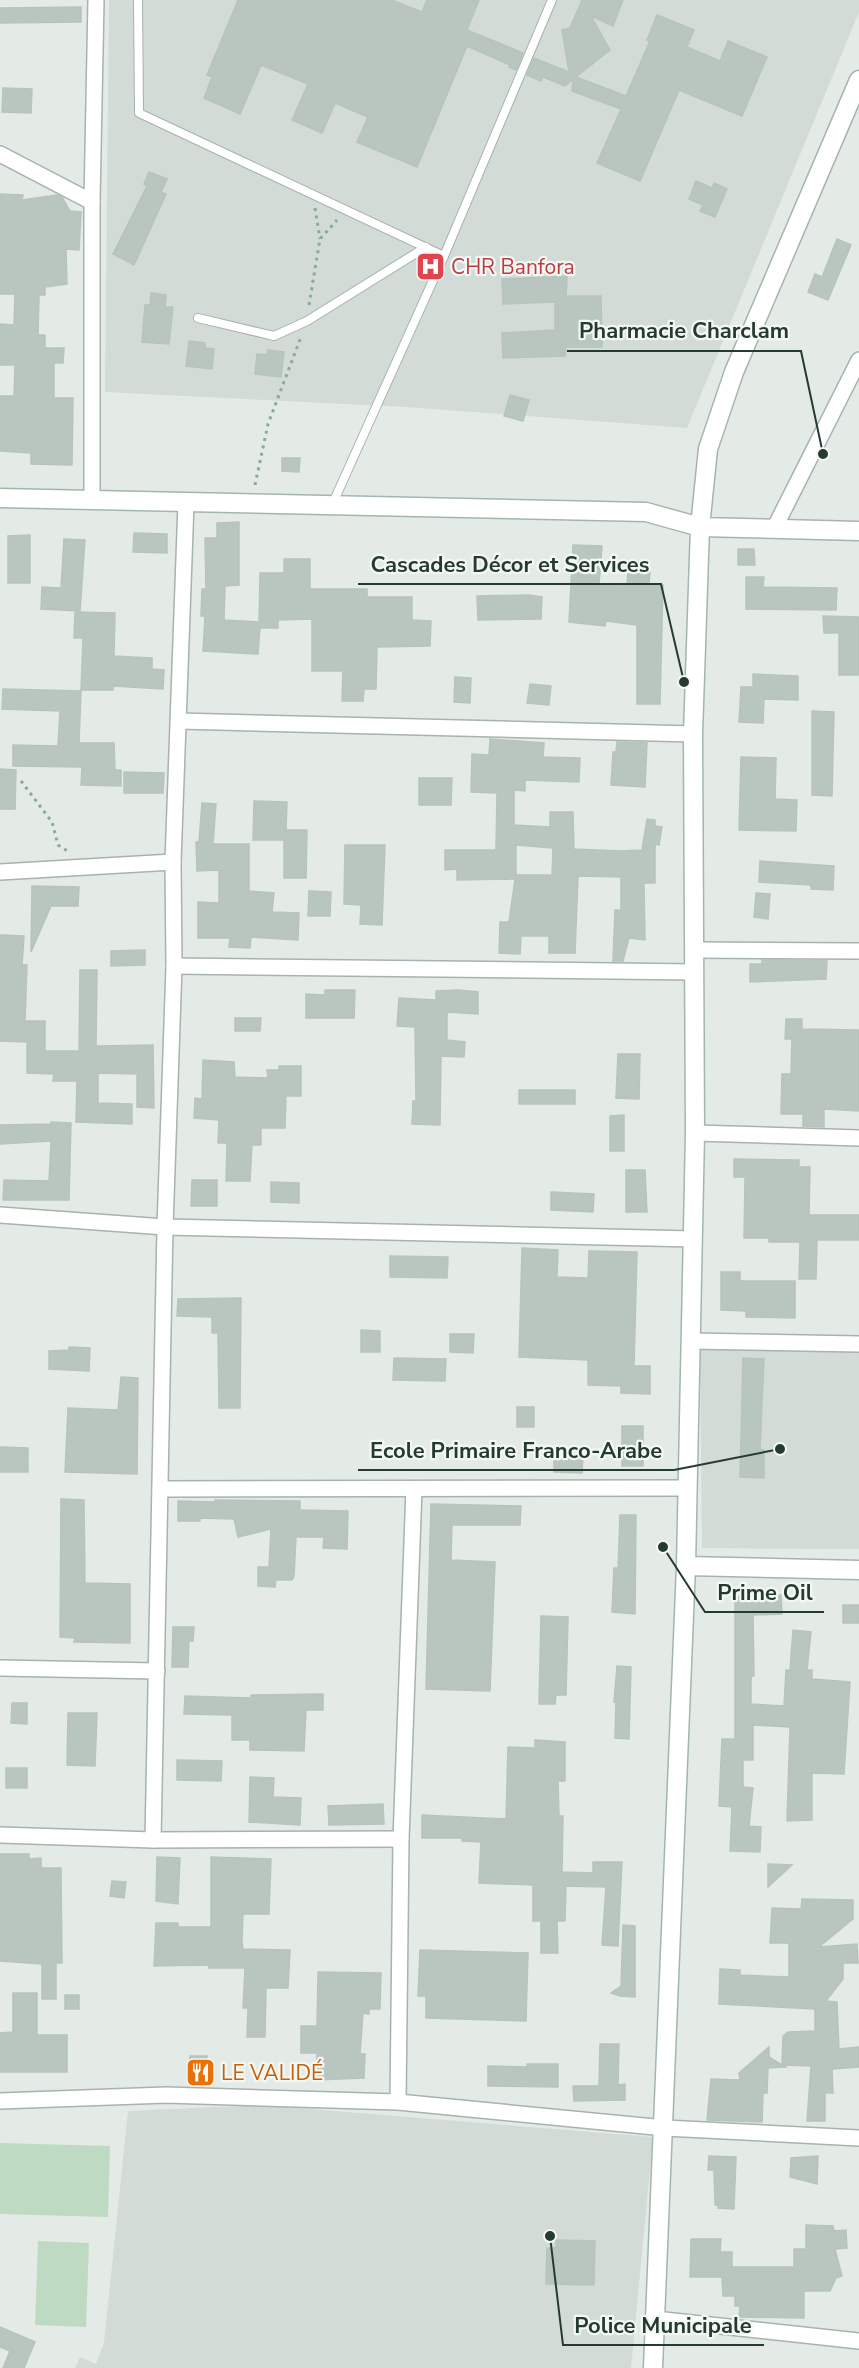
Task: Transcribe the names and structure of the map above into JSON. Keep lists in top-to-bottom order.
{
  "places": {
    "hospital": ["CHR Banfora"],
    "other": [
      "Pharmacie Charclam",
      "Cascades Décor et Services",
      "Ecole Primaire Franco-Arabe",
      "Prime Oil",
      "Police Municipale"
    ],
    "restaurant": ["LE VALIDÉ"]
  }
}
